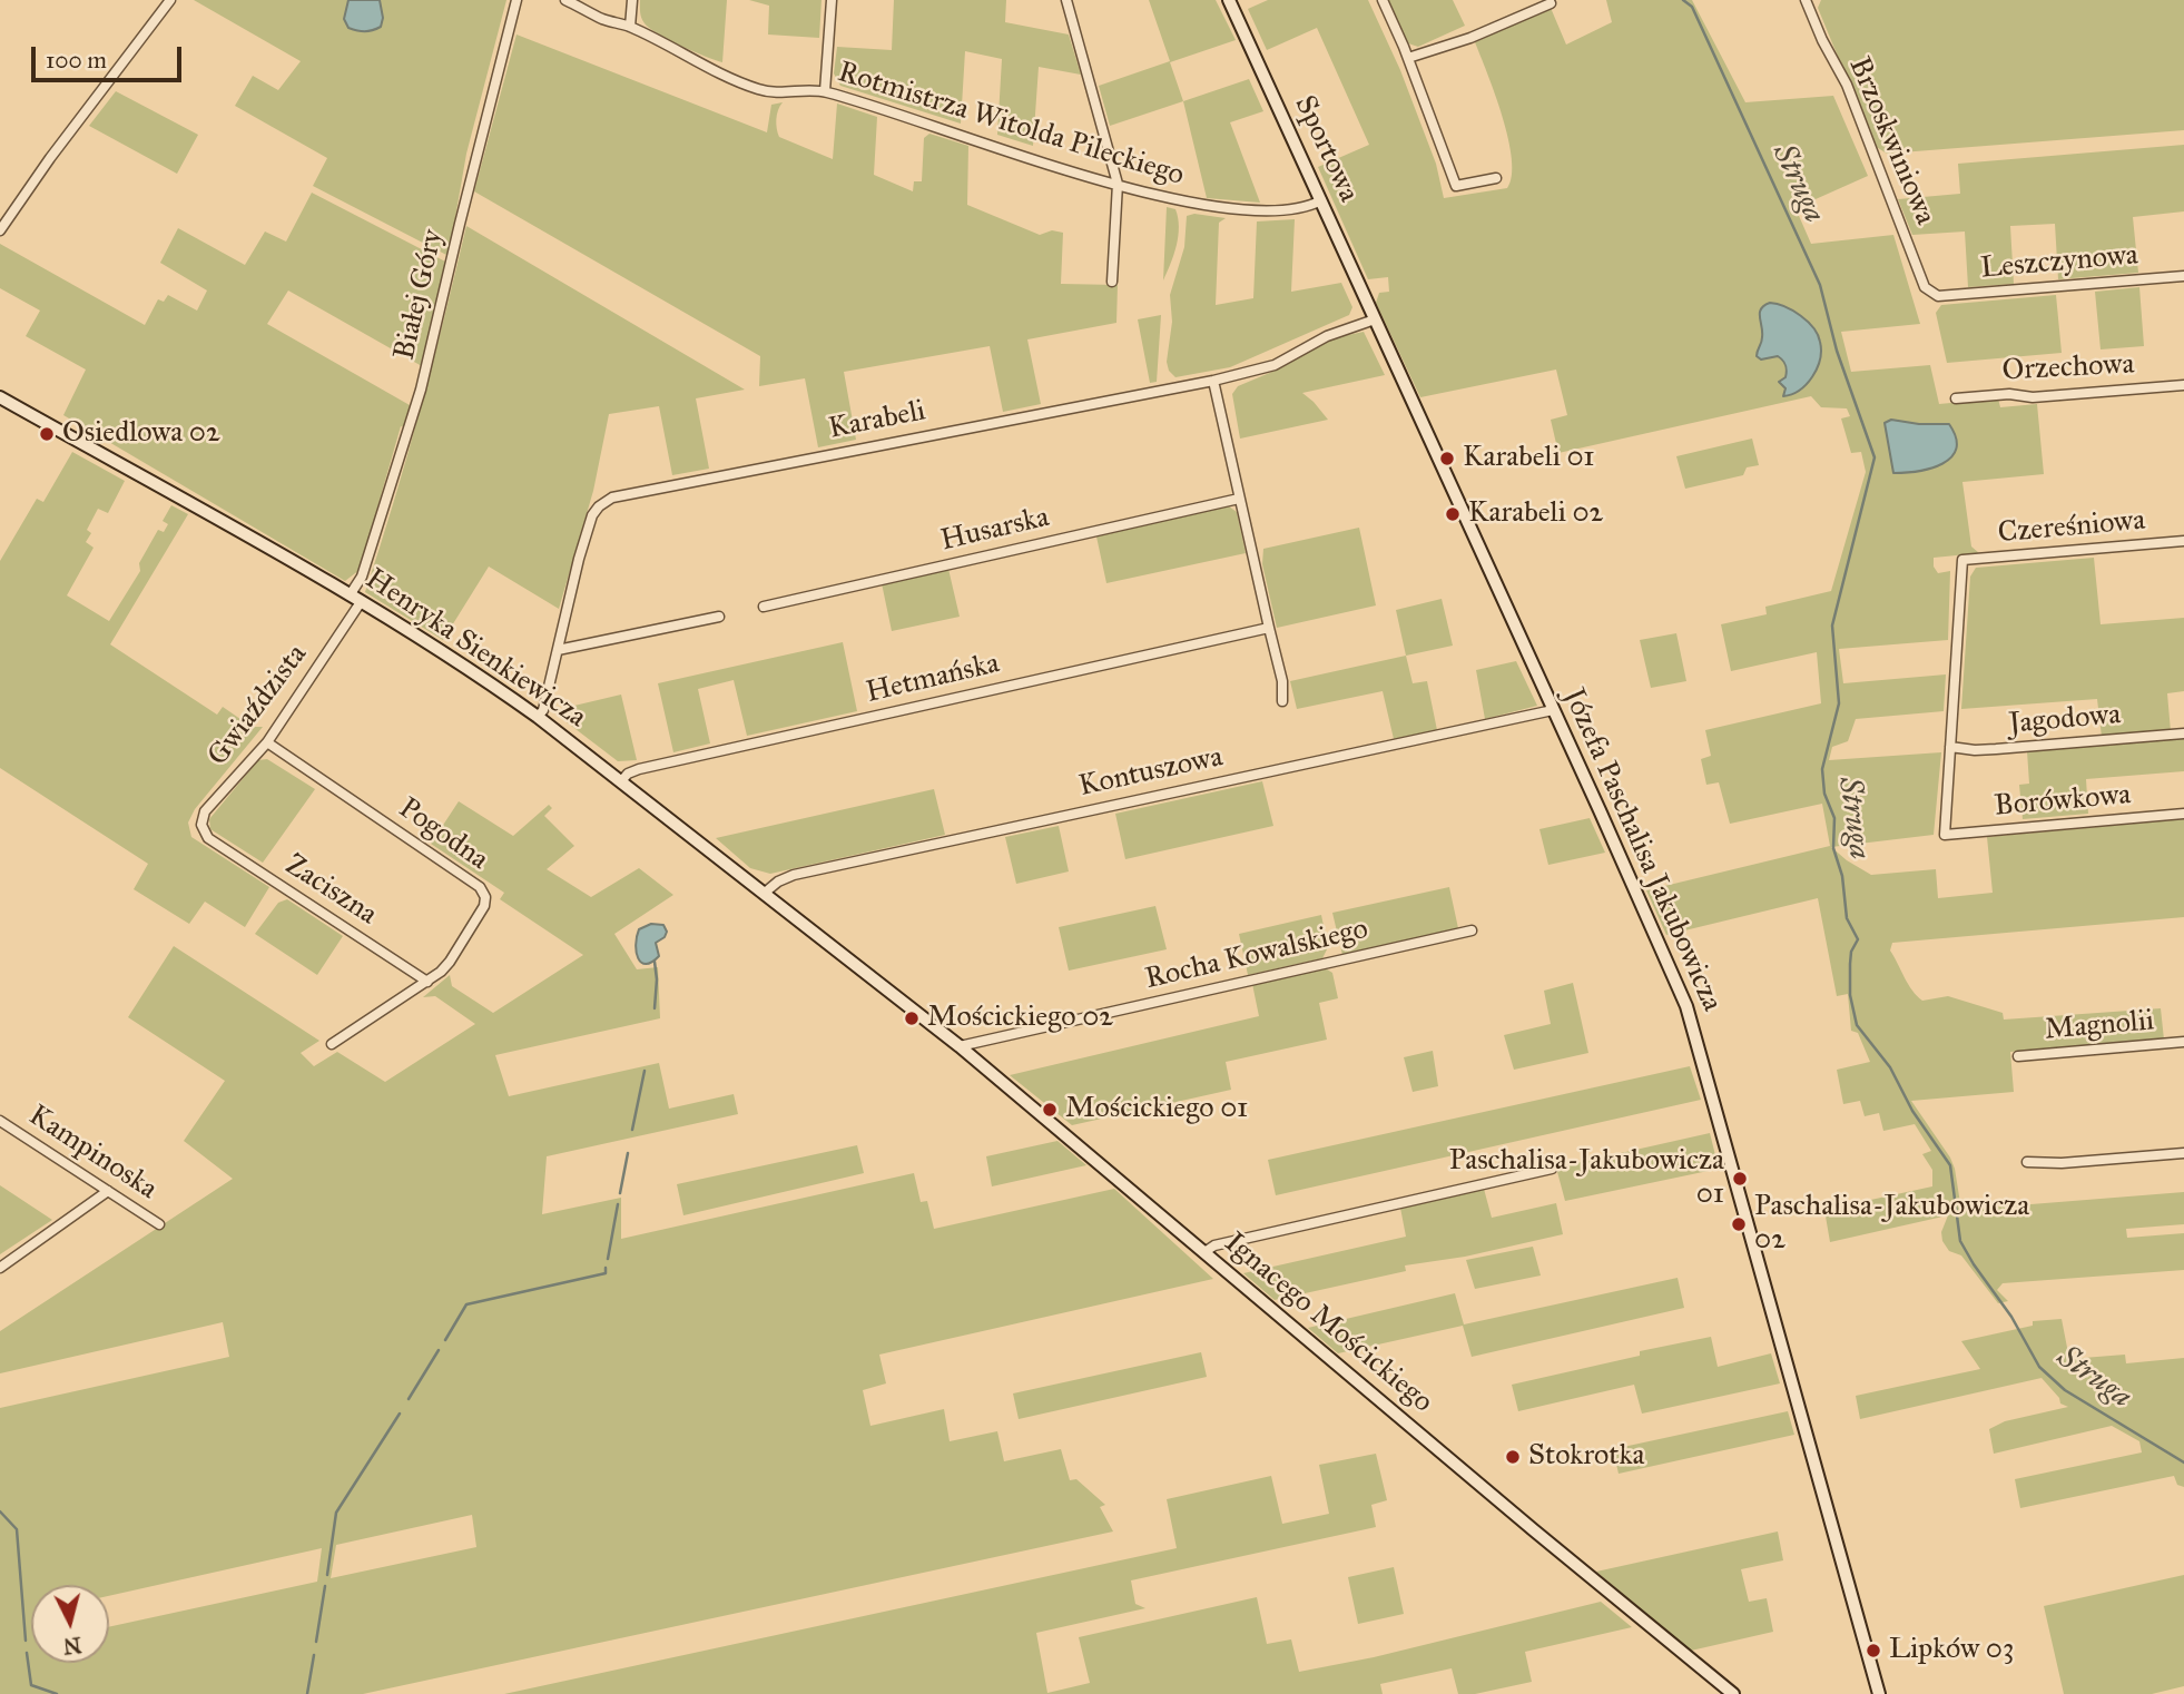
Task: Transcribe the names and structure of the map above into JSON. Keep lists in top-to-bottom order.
{
  "streets": {
    "street": [
      "Rotmistrza Witolda Pileckiego",
      "Brzoskwiniowa",
      "Sportowa",
      "Leszczynowa",
      "Białej Góry",
      "Orzechowa",
      "Karabeli",
      "Czereśniowa",
      "Husarska",
      "Henryka Sienkiewicza",
      "Hetmańska",
      "Gwiaździsta",
      "Jagodowa",
      "Kontuszowa",
      "Borówkowa",
      "Pogodna",
      "Józefa Paschalisa Jakubowicza",
      "Zaciszna",
      "Rocha Kowalskiego",
      "Magnolii",
      "Kampinoska",
      "Ignacego Mościckiego"
    ]
  },
  "crossings": [
    ["Rotmistrza Witolda Pileckiego", "Sportowa"],
    ["Brzoskwiniowa", "Leszczynowa"],
    ["Sportowa", "Karabeli"],
    ["Sportowa", "Józefa Paschalisa Jakubowicza"],
    ["Białej Góry", "Henryka Sienkiewicza"],
    ["Karabeli", "Henryka Sienkiewicza"],
    ["Karabeli", "Józefa Paschalisa Jakubowicza"],
    ["Czereśniowa", "Jagodowa"],
    ["Czereśniowa", "Borówkowa"],
    ["Henryka Sienkiewicza", "Hetmańska"],
    ["Henryka Sienkiewicza", "Gwiaździsta"],
    ["Henryka Sienkiewicza", "Kontuszowa"],
    ["Henryka Sienkiewicza", "Ignacego Mościckiego"],
    ["Gwiaździsta", "Pogodna"],
    ["Gwiaździsta", "Zaciszna"],
    ["Jagodowa", "Borówkowa"],
    ["Kontuszowa", "Józefa Paschalisa Jakubowicza"],
    ["Pogodna", "Zaciszna"],
    ["Rocha Kowalskiego", "Ignacego Mościckiego"]
  ],
  "water": ["Struga"],
  "places": [
    "Osiedlowa 02",
    "Karabeli 01",
    "Karabeli 02",
    "Mościckiego 02",
    "Mościckiego 01",
    "Paschalisa-Jakubowicza 01",
    "Paschalisa-Jakubowicza 02",
    "Stokrotka",
    "Lipków 03"
  ],
  "scale_bar": "100 m",
  "north": "bottom"
}
